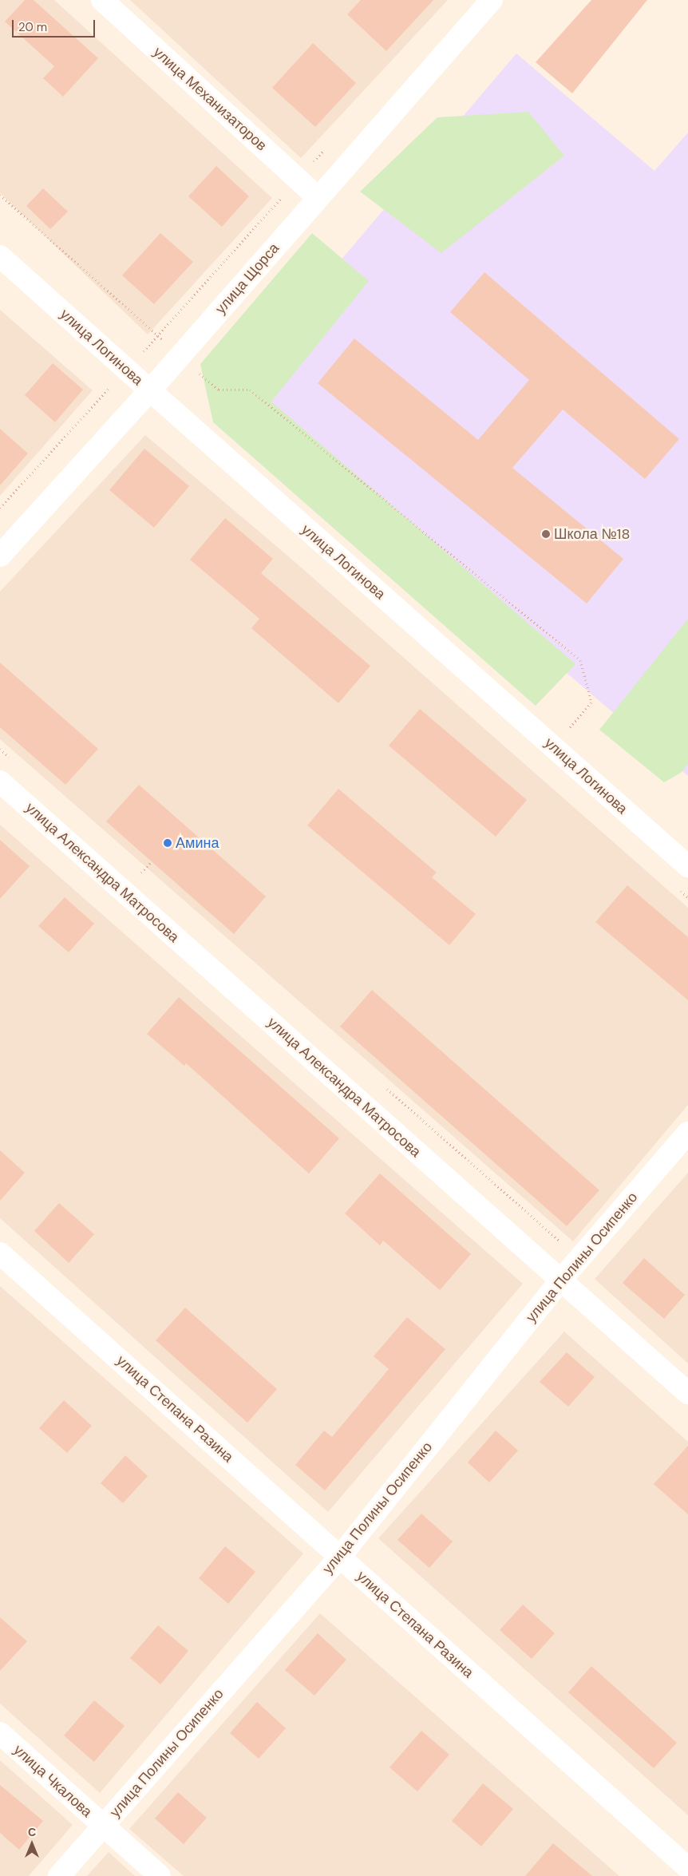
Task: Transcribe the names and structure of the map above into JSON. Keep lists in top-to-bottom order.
{
  "streets": {
    "street": [
      "улица Механизаторов",
      "улица Щорса",
      "улица Логинова",
      "улица Александра Матросова",
      "улица Полины Осипенко",
      "улица Степана Разина",
      "улица Чкалова"
    ]
  },
  "crossings": [
    ["улица Механизаторов", "улица Щорса"],
    ["улица Щорса", "улица Логинова"],
    ["улица Александра Матросова", "улица Полины Осипенко"],
    ["улица Полины Осипенко", "улица Степана Разина"],
    ["улица Полины Осипенко", "улица Чкалова"]
  ],
  "places": ["Школа №18", "Амина"],
  "scale_bar": "20 m",
  "north": "top"
}
